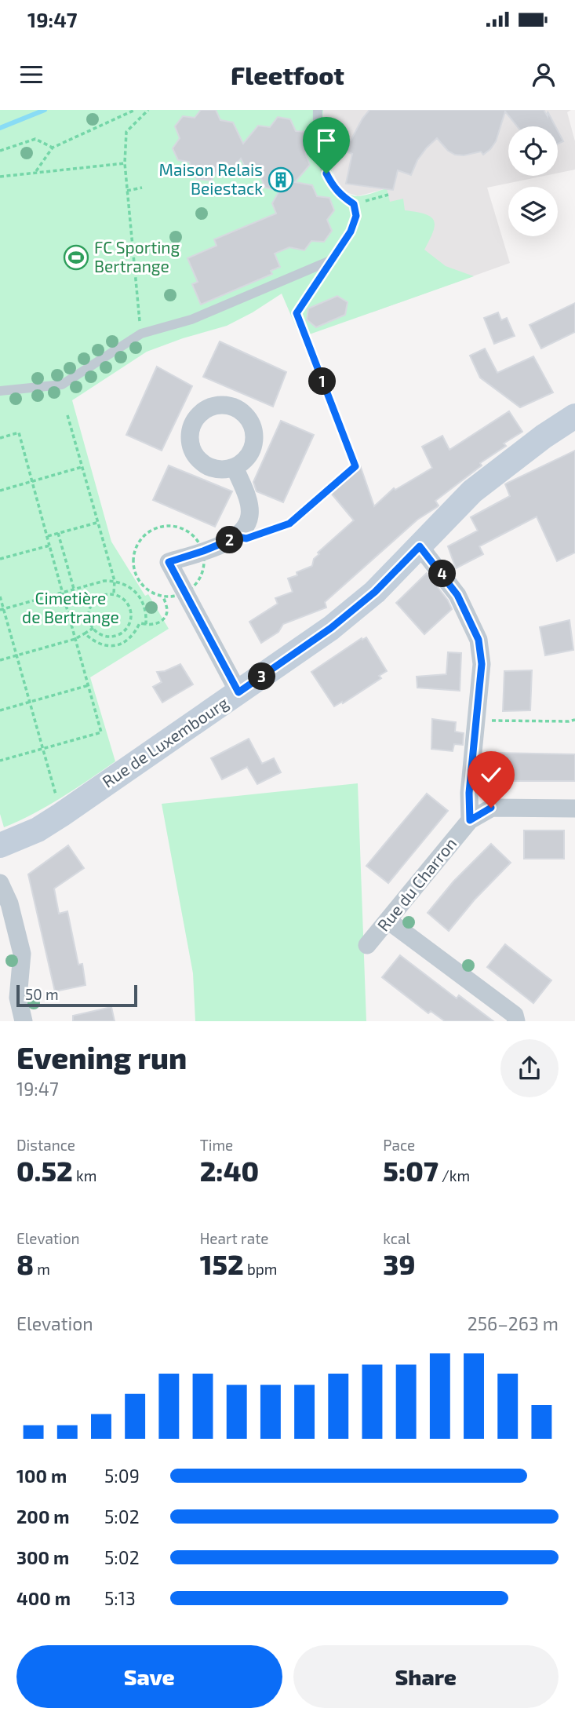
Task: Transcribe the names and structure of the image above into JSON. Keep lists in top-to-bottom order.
{
  "streets": {
    "street": ["Rue de Luxembourg", "Rue du Charron"]
  },
  "parks": ["Cimetière de Bertrange"],
  "places": {
    "building": ["Maison Relais Beiestack"],
    "sports": ["FC Sporting Bertrange"]
  },
  "scale_bar": "50 m",
  "page": {
    "status": "19:47",
    "header": "Fleetfoot",
    "pins": [
      "1",
      "2",
      "4",
      "3"
    ],
    "scale": "50 m",
    "heading": ["Evening run", "19:47"],
    "stats": [
      ["Distance", "0.52 km"],
      ["Time", "2:40"],
      ["Pace", "5:07 /km"],
      ["Elevation", "8 m"],
      ["Heart rate", "152 bpm"],
      ["kcal", "39"]
    ],
    "chart": ["Elevation", "256–263 m"],
    "list": [
      {
        "name": "100 m",
        "note": "5:09"
      },
      {
        "name": "200 m",
        "note": "5:02"
      },
      {
        "name": "300 m",
        "note": "5:02"
      },
      {
        "name": "400 m",
        "note": "5:13"
      }
    ],
    "buttons": ["Save", "Share"]
  }
}
